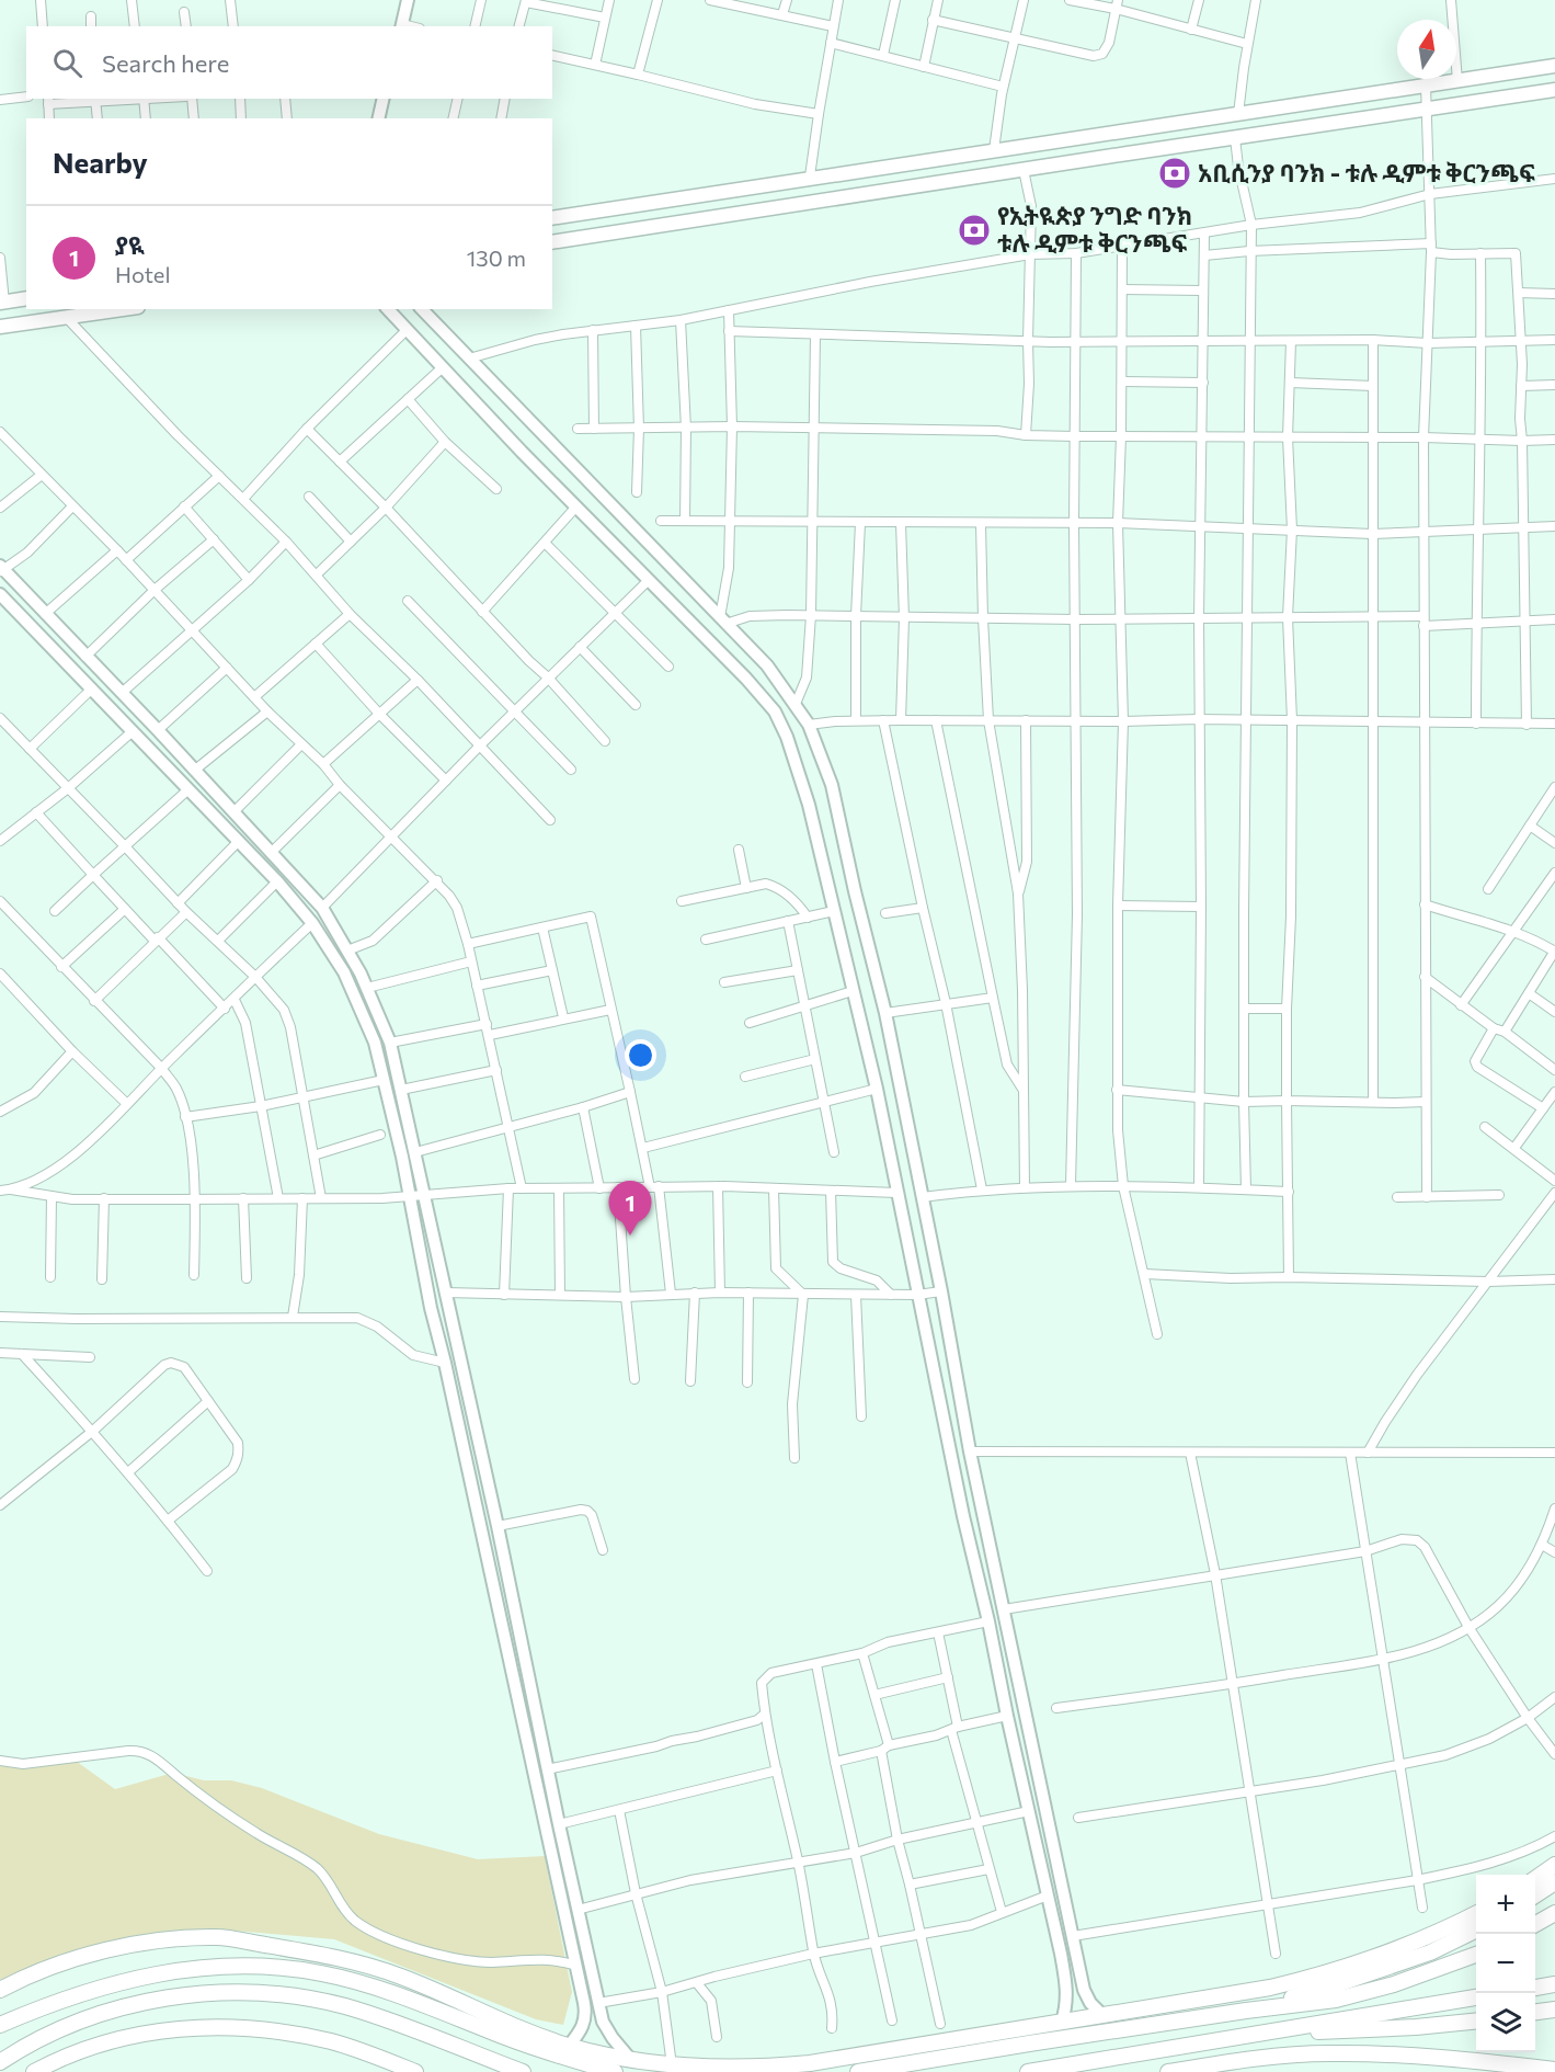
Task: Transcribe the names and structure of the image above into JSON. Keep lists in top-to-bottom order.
{
  "places": {
    "bank": ["አቢሲንያ ባንክ - ቱሉ ዲምቱ ቅርንጫፍ", "የኢትዪጵያ ንግድ ባንክ ቱሉ ዲምቱ ቅርንጫፍ"]
  },
  "north": "top",
  "page": {
    "search": "Search here",
    "heading": "Nearby",
    "list": [
      {
        "mark": "1",
        "name": "ያዪ",
        "note": "Hotel",
        "value": "130 m"
      }
    ],
    "pins": "1",
    "map_buttons": ["+", "−"]
  }
}
